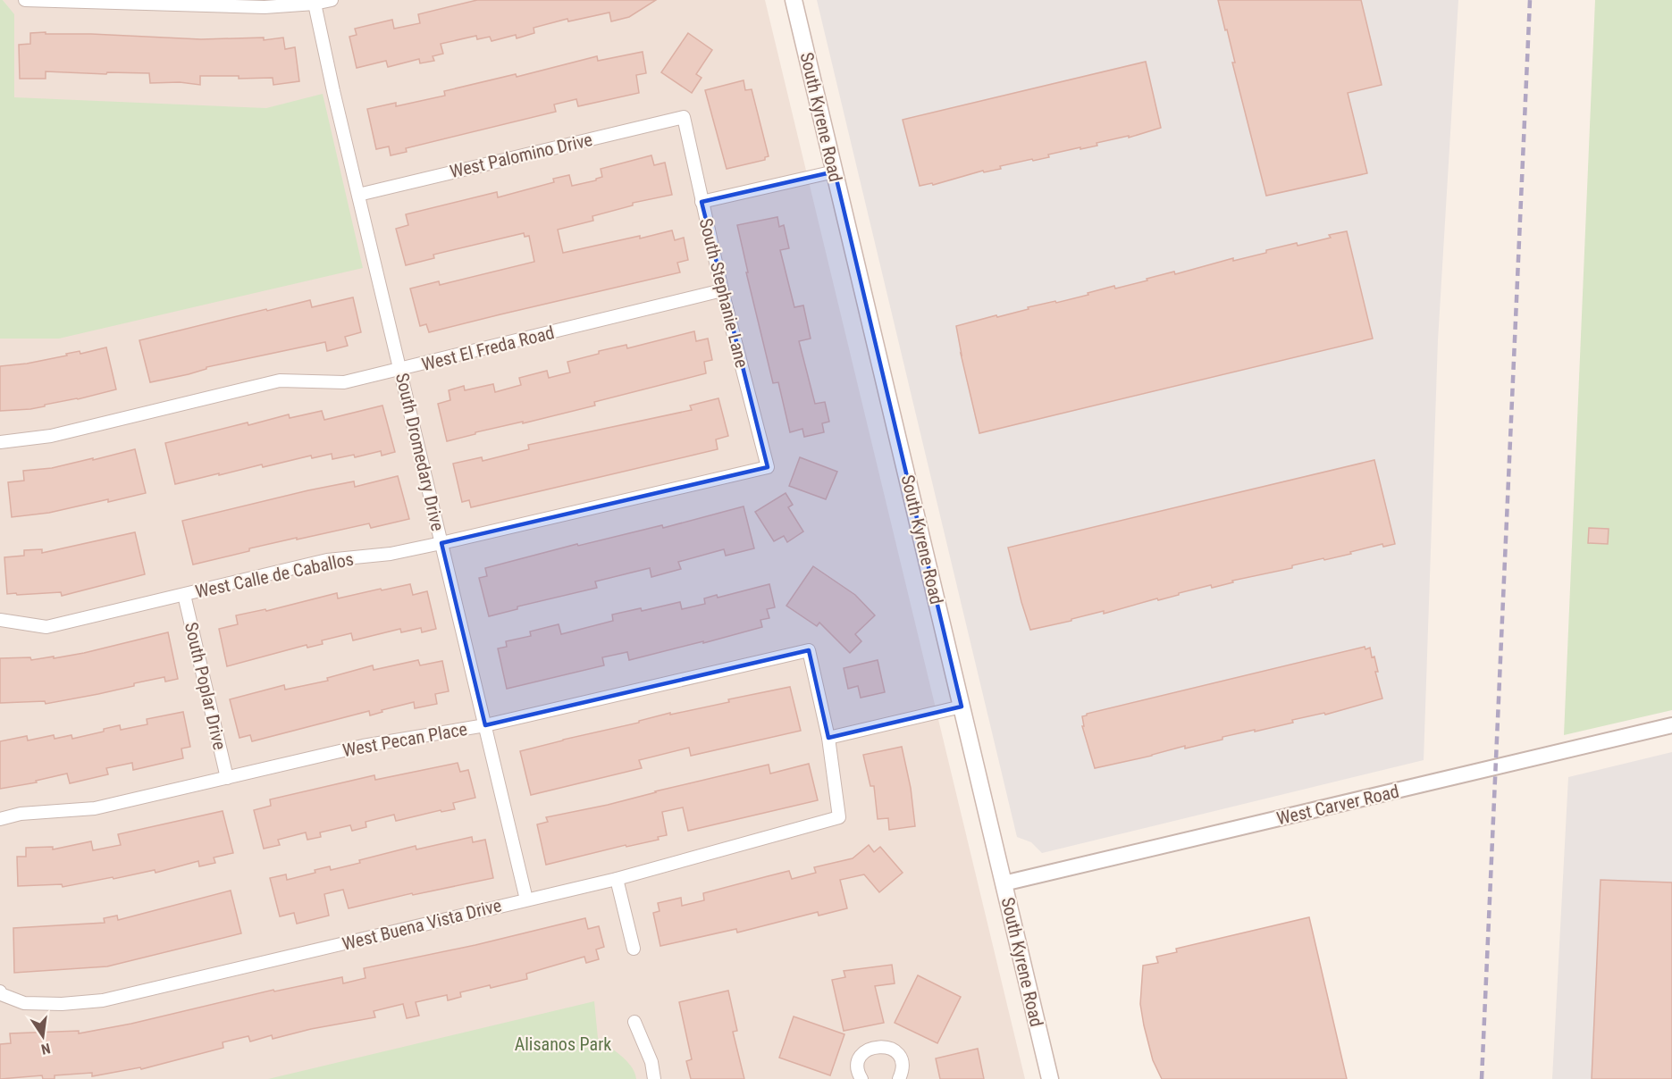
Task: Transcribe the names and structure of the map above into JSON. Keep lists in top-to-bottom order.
{
  "streets": {
    "main road": ["South Kyrene Road"],
    "street": [
      "West Palomino Drive",
      "South Stephanie Lane",
      "West El Freda Road",
      "South Dromedary Drive",
      "West Calle de Caballos",
      "South Poplar Drive",
      "West Pecan Place",
      "West Carver Road",
      "West Buena Vista Drive"
    ]
  },
  "crossings": [
    ["South Kyrene Road", "West Carver Road"],
    ["West Palomino Drive", "South Stephanie Lane"],
    ["West Palomino Drive", "South Dromedary Drive"],
    ["South Stephanie Lane", "West El Freda Road"],
    ["South Stephanie Lane", "West Calle de Caballos"],
    ["West El Freda Road", "South Dromedary Drive"],
    ["South Dromedary Drive", "West Calle de Caballos"],
    ["South Dromedary Drive", "West Pecan Place"],
    ["South Dromedary Drive", "West Buena Vista Drive"],
    ["West Calle de Caballos", "South Poplar Drive"],
    ["South Poplar Drive", "West Pecan Place"],
    ["West Pecan Place", "West Buena Vista Drive"]
  ],
  "parks": ["Alisanos Park"],
  "north": "bottom"
}
